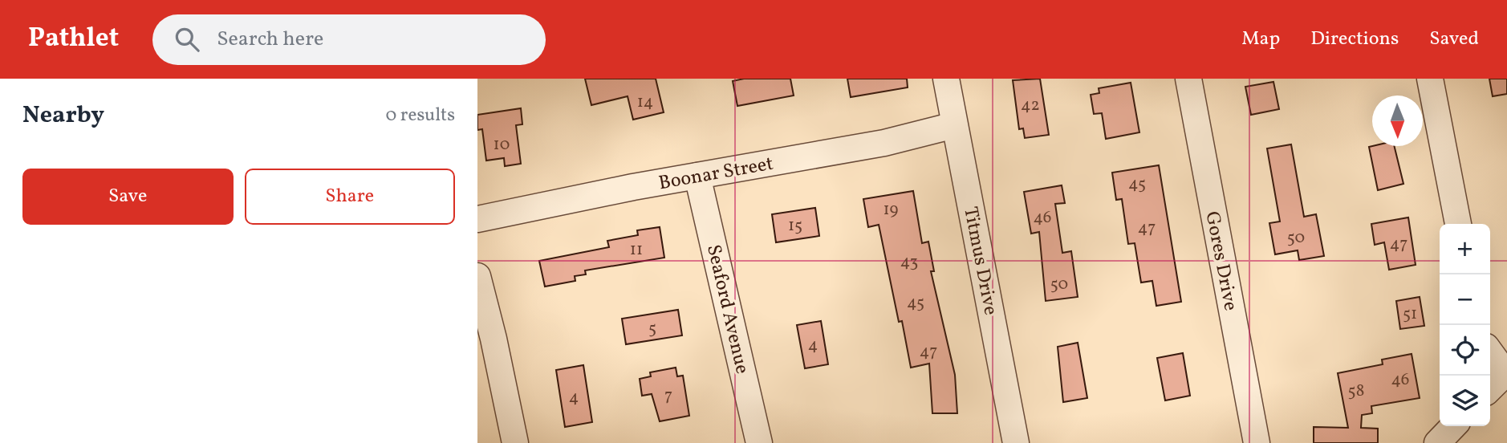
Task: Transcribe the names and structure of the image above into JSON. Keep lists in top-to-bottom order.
{
  "streets": {
    "street": [
      "Boonar Street",
      "Titmus Drive",
      "Gores Drive",
      "Seaford Avenue"
    ]
  },
  "crossings": [
    ["Boonar Street", "Titmus Drive"],
    ["Boonar Street", "Seaford Avenue"]
  ],
  "house_numbers": [
    "14",
    "42",
    "10",
    "45",
    "19",
    "46",
    "15",
    "47",
    "50",
    "47",
    "11",
    "43",
    "50",
    "45",
    "51",
    "5",
    "4",
    "47",
    "46",
    "58",
    "7",
    "4"
  ],
  "north": "bottom",
  "page": {
    "header": "Pathlet",
    "search": "Search here",
    "nav": ["Map", "Directions", "Saved"],
    "heading": ["Nearby", "0 results"],
    "buttons": ["Save", "Share"],
    "map_buttons": ["+", "−"]
  }
}
